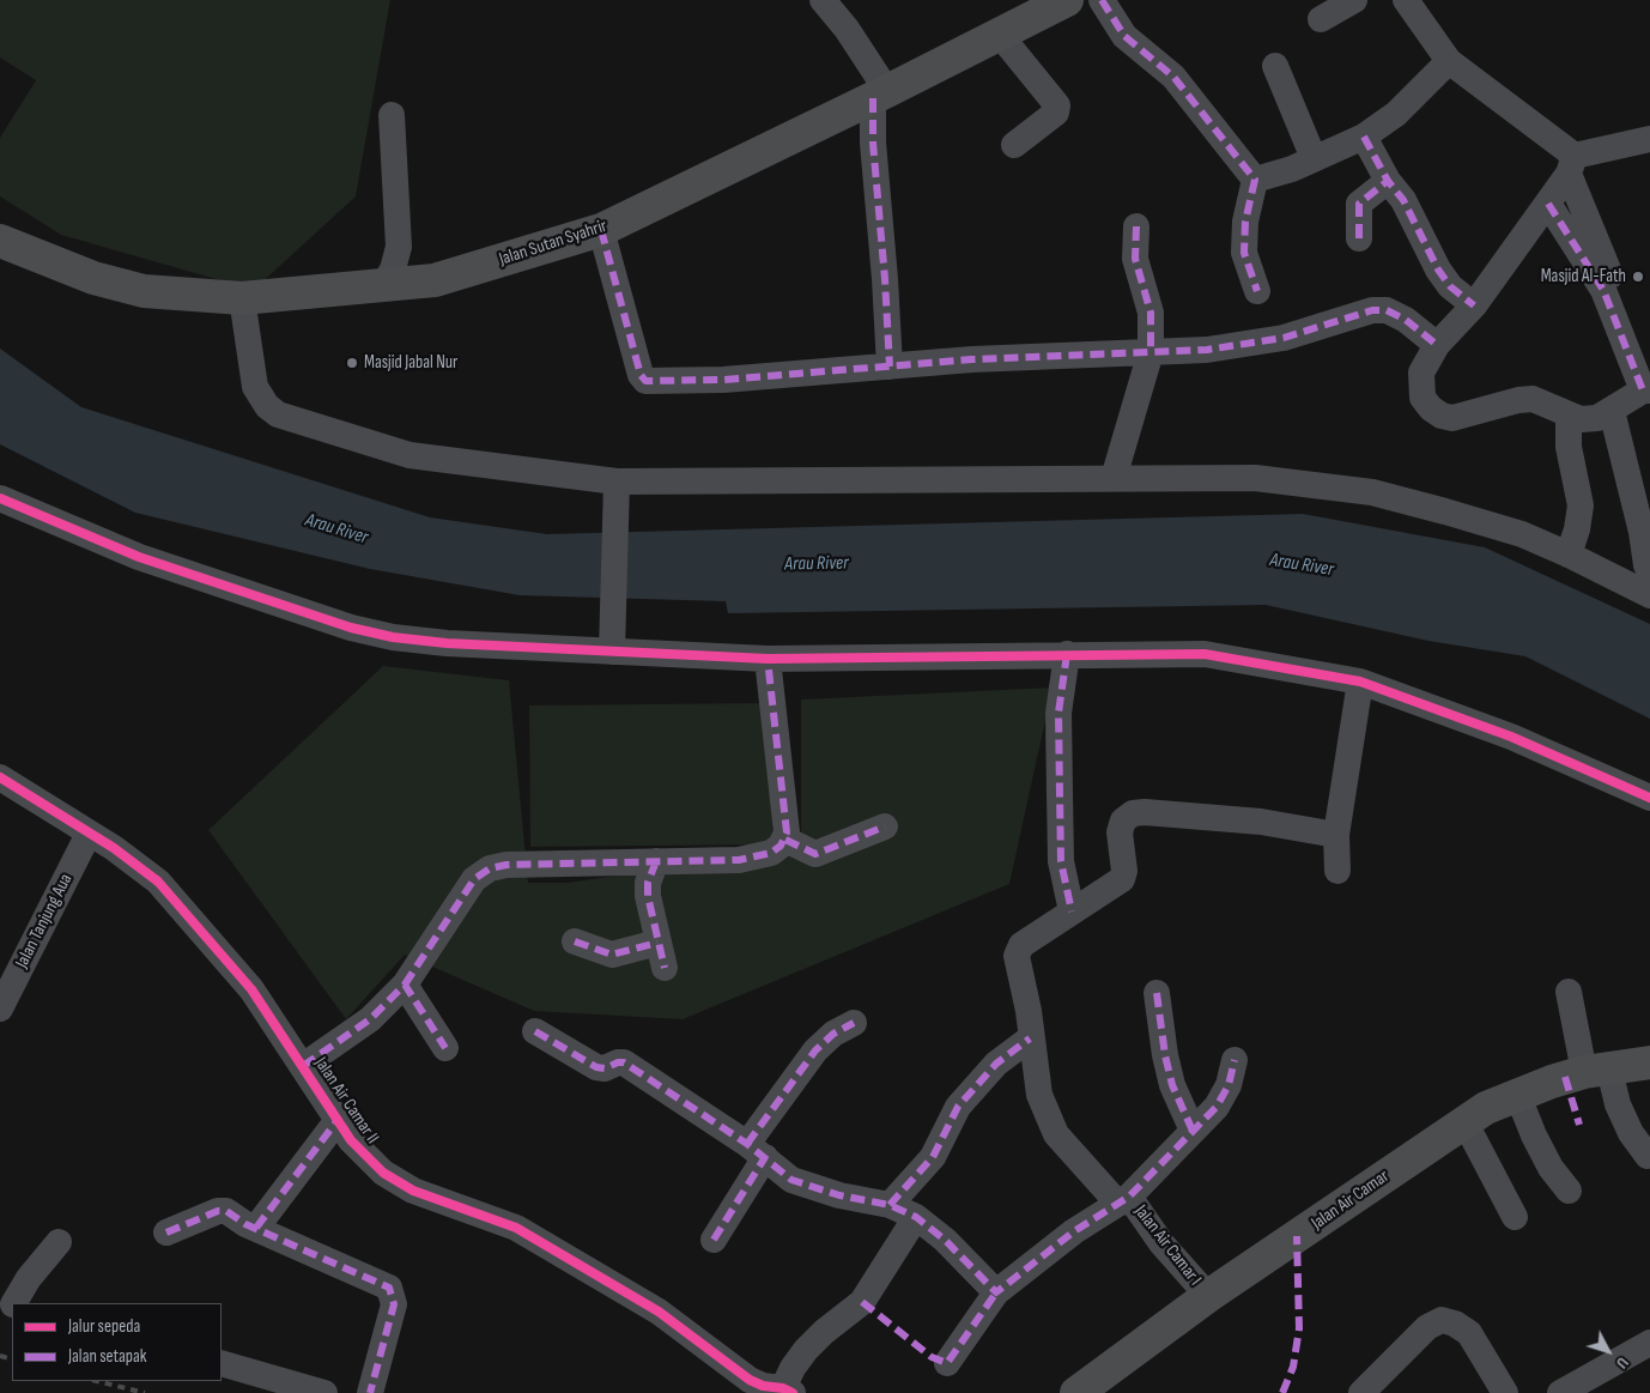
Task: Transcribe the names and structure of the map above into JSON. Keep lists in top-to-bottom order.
{
  "streets": {
    "main road": ["Jalan Sutan Syahrir", "Jalan Air Camar"],
    "street": ["Jalan Tanjung Aua", "Jalan Air Camar II", "Jalan Air Camar I"]
  },
  "crossings": [
    ["Jalan Tanjung Aua", "Jalan Air Camar II"],
    ["Jalan Air Camar", "Jalan Air Camar I"]
  ],
  "water": ["Arau River"],
  "places": ["Masjid Al-Fath", "Masjid Jabal Nur"],
  "legend": ["Jalur sepeda", "Jalan setapak"],
  "north": "bottom right"
}
